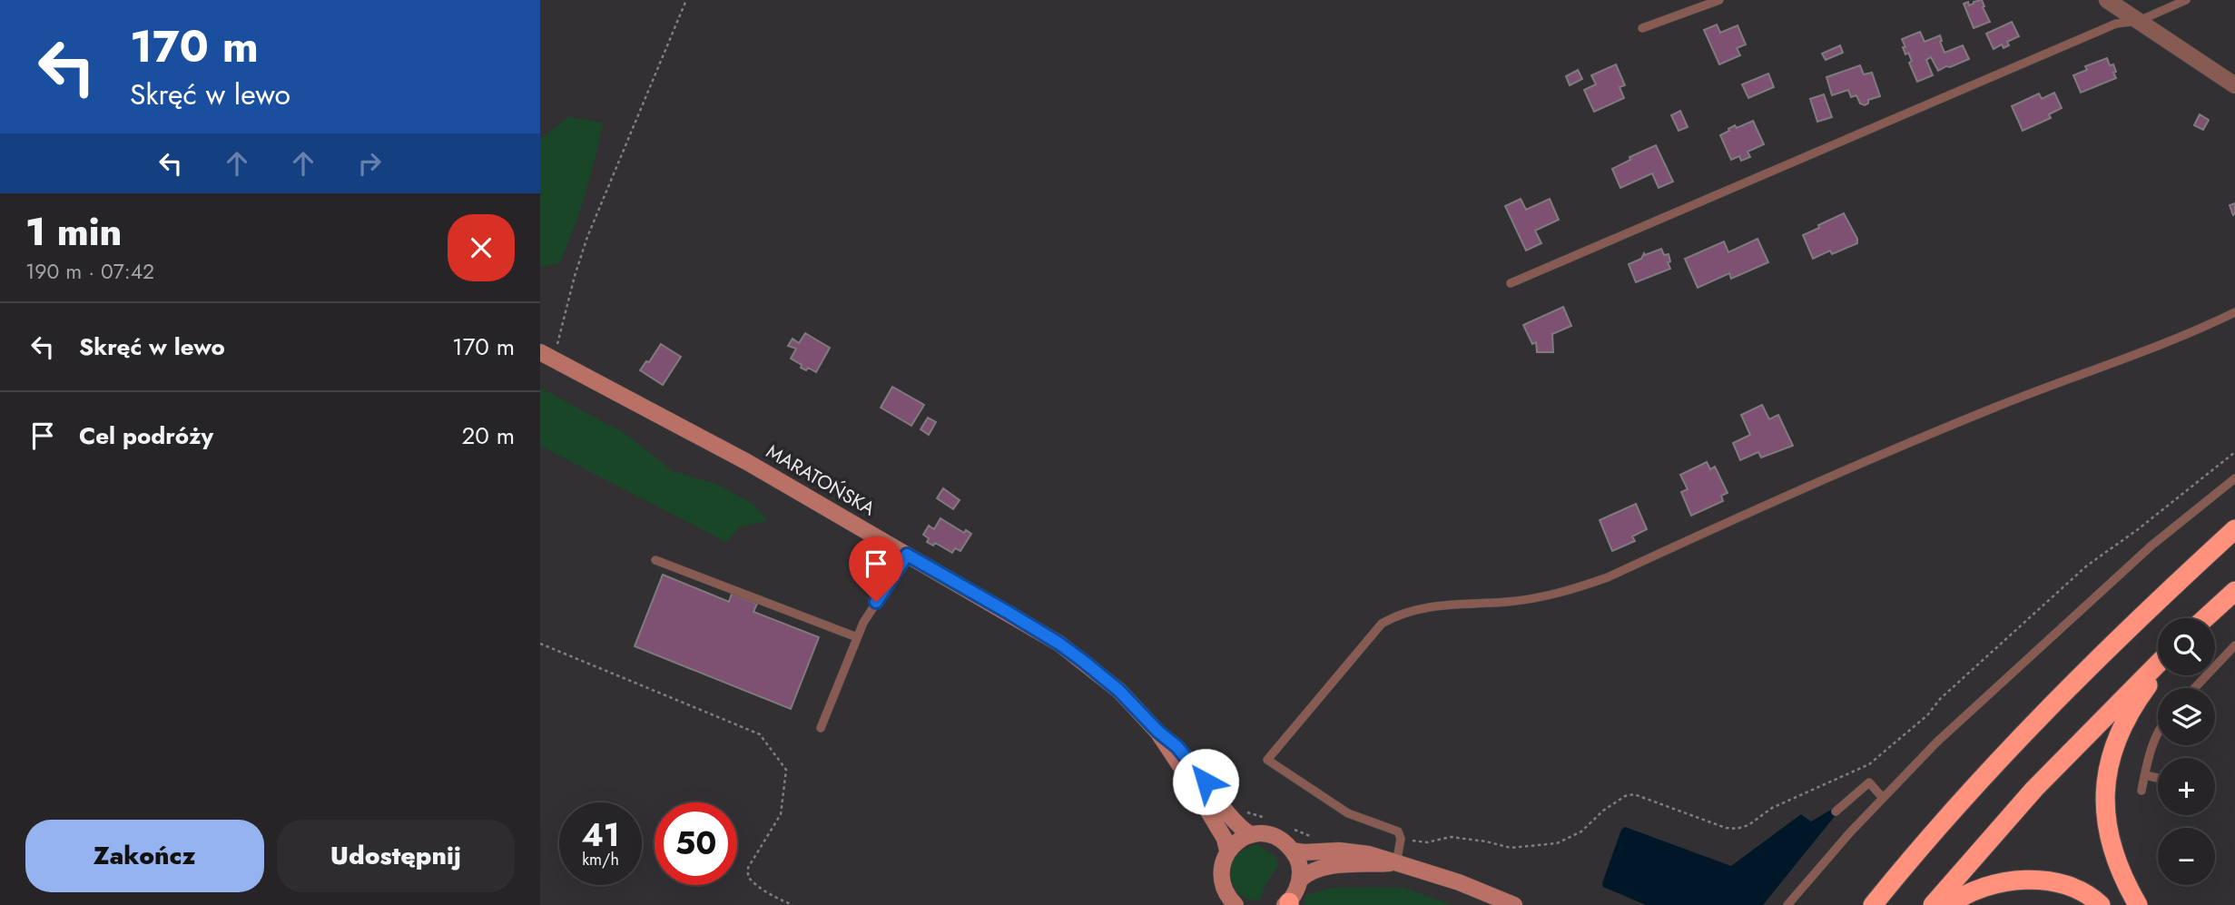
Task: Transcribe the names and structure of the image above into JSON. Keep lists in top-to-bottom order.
{
  "streets": {
    "main road": ["MARATOŃSKA"]
  },
  "page": {
    "turn": ["170 m", "Skręć w lewo"],
    "heading": ["1 min", "190 m · 07:42"],
    "list": [
      {
        "name": "Skręć w lewo",
        "value": "170 m"
      },
      {
        "name": "Cel podróży",
        "value": "20 m"
      }
    ],
    "map_buttons": ["+", "−"],
    "speed": "41 km/h",
    "limit": "50",
    "buttons": ["Zakończ", "Udostępnij"]
  }
}
